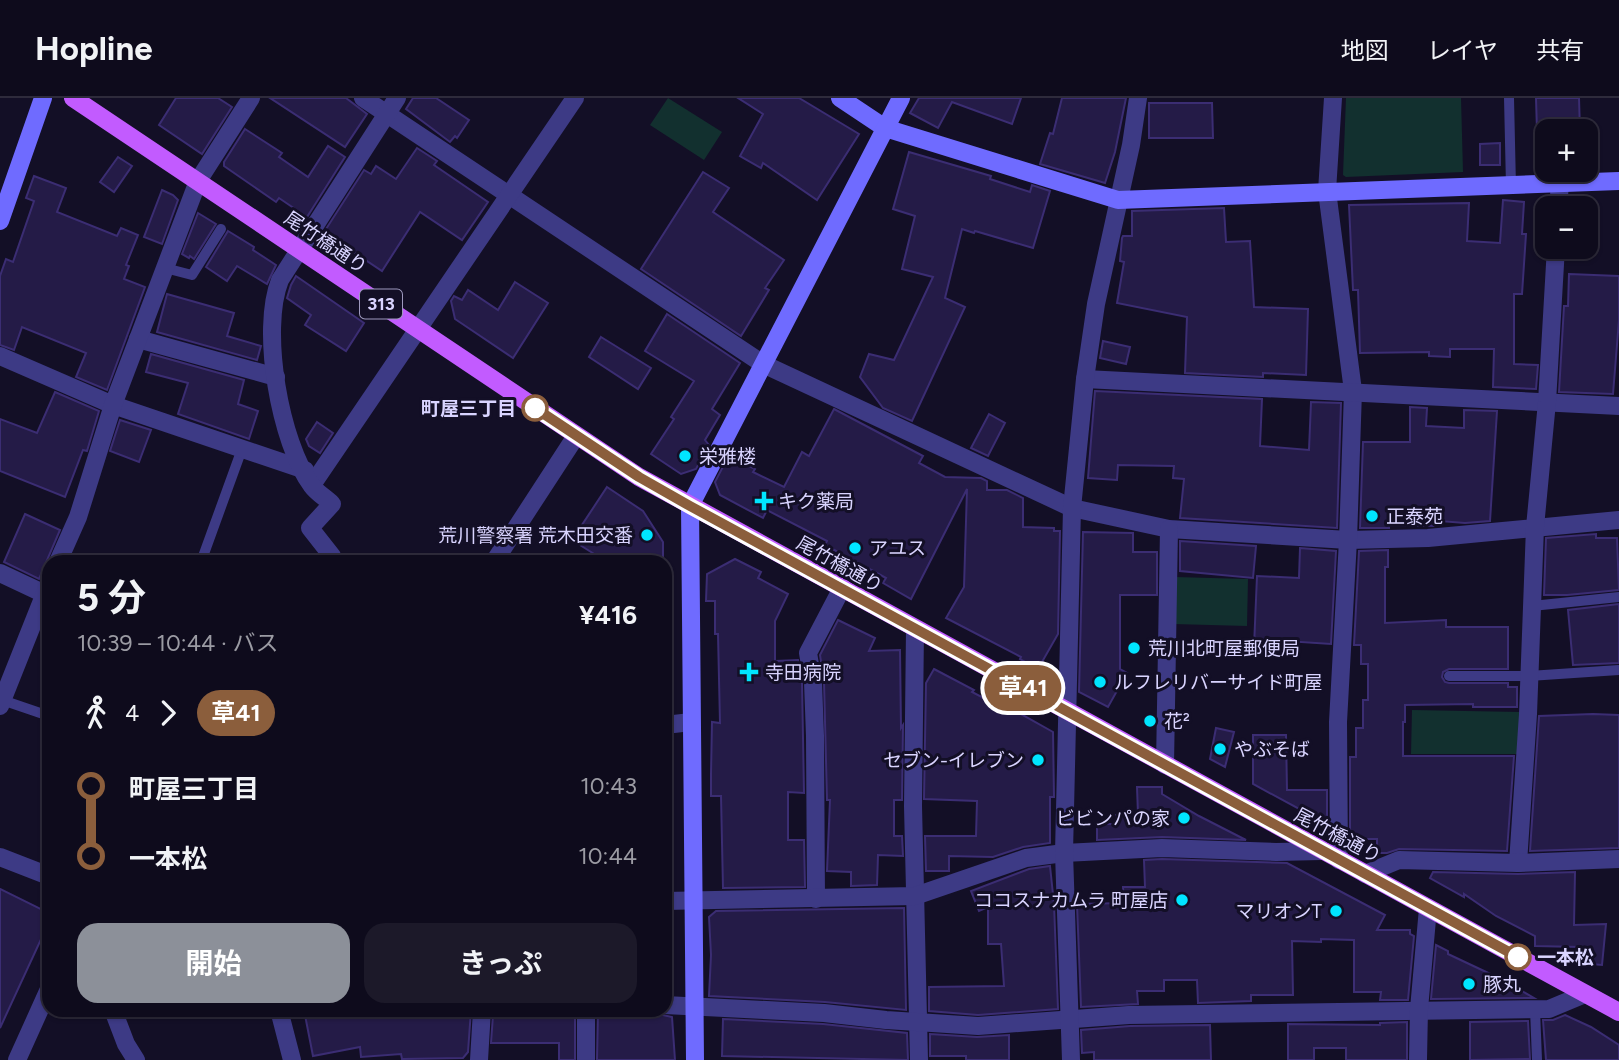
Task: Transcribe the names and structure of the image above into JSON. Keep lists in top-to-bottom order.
{
  "streets": {
    "main road": ["尾竹橋通り", "313"]
  },
  "places": {
    "other": [
      "町屋三丁目",
      "栄雅楼",
      "正泰苑",
      "荒川警察署 荒木田交番",
      "アユス",
      "荒川北町屋郵便局",
      "ルフレリバーサイド町屋",
      "花²",
      "やぶそば",
      "セブン-イレブン",
      "ビビンパの家",
      "ココスナカムラ 町屋店",
      "マリオンT",
      "一本松",
      "豚丸"
    ],
    "health": ["キク薬局", "寺田病院"]
  },
  "lines": ["bus line 草41"],
  "page": {
    "header": "Hopline",
    "nav": ["地図", "レイヤ", "共有"],
    "on_map": "草41",
    "map_buttons": ["+", "−"],
    "heading": ["5 分", "10:39 – 10:44 · バス", "¥416"],
    "legs": ["4", "草41"],
    "list": [
      {
        "name": "町屋三丁目",
        "value": "10:43"
      },
      {
        "name": "一本松",
        "value": "10:44"
      }
    ],
    "buttons": ["開始", "きっぷ"]
  }
}
